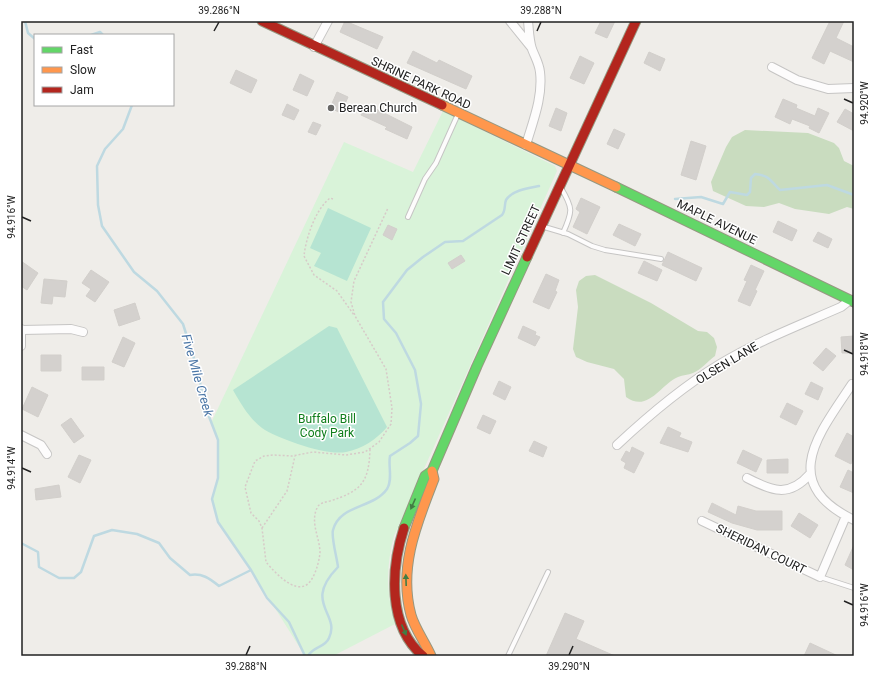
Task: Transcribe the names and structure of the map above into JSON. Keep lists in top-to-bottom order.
{
  "streets": {
    "street": [
      "SHRINE PARK ROAD",
      "MAPLE AVENUE",
      "LIMIT STREET",
      "OLSEN LANE",
      "SHERIDAN COURT"
    ]
  },
  "crossings": [
    ["SHRINE PARK ROAD", "MAPLE AVENUE"],
    ["SHRINE PARK ROAD", "LIMIT STREET"],
    ["MAPLE AVENUE", "LIMIT STREET"],
    ["MAPLE AVENUE", "OLSEN LANE"]
  ],
  "water": ["Five Mile Creek"],
  "parks": ["Buffalo Bill Cody Park"],
  "places": ["Berean Church"],
  "legend": ["Fast", "Slow", "Jam"],
  "coordinates": [
    "39.286°N",
    "39.288°N",
    "94.920°W",
    "94.916°W",
    "94.918°W",
    "94.914°W",
    "39.290°N"
  ]
}
